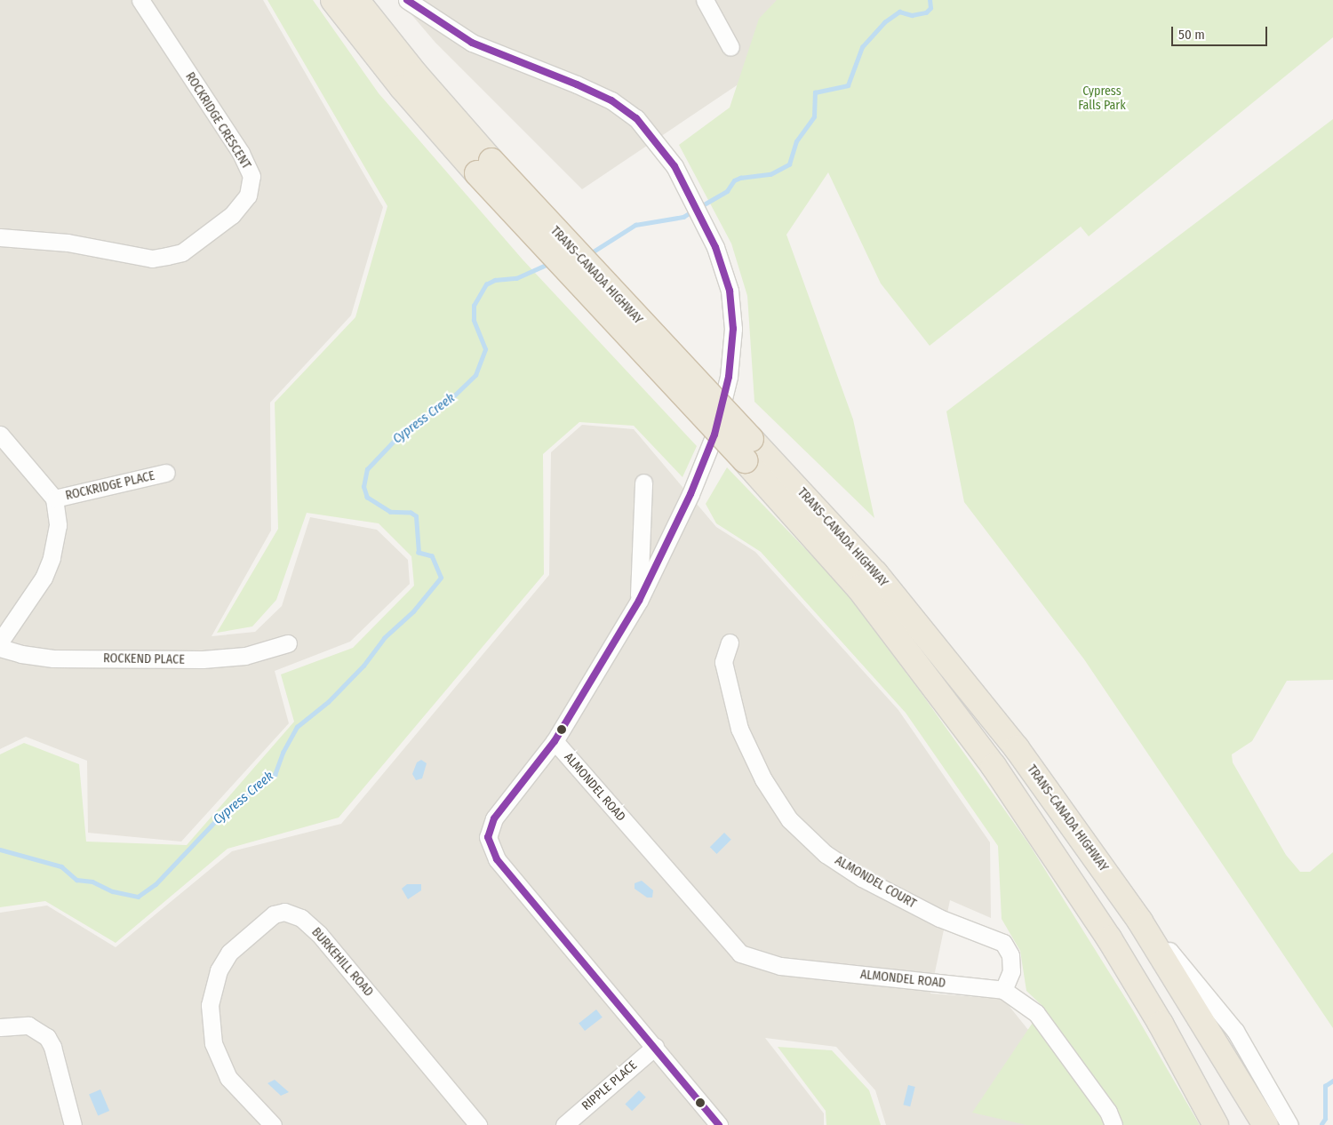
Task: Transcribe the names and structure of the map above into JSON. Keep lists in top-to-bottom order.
{
  "streets": {
    "highway": ["TRANS-CANADA HIGHWAY"],
    "street": [
      "ROCKRIDGE CRESCENT",
      "ROCKRIDGE PLACE",
      "ROCKEND PLACE",
      "ALMONDEL ROAD",
      "ALMONDEL COURT",
      "BURKEHILL ROAD",
      "RIPPLE PLACE"
    ]
  },
  "crossings": [
    ["ALMONDEL ROAD", "ALMONDEL COURT"]
  ],
  "water": ["Cypress Creek"],
  "parks": ["Cypress Falls Park"],
  "scale_bar": "50 m"
}
